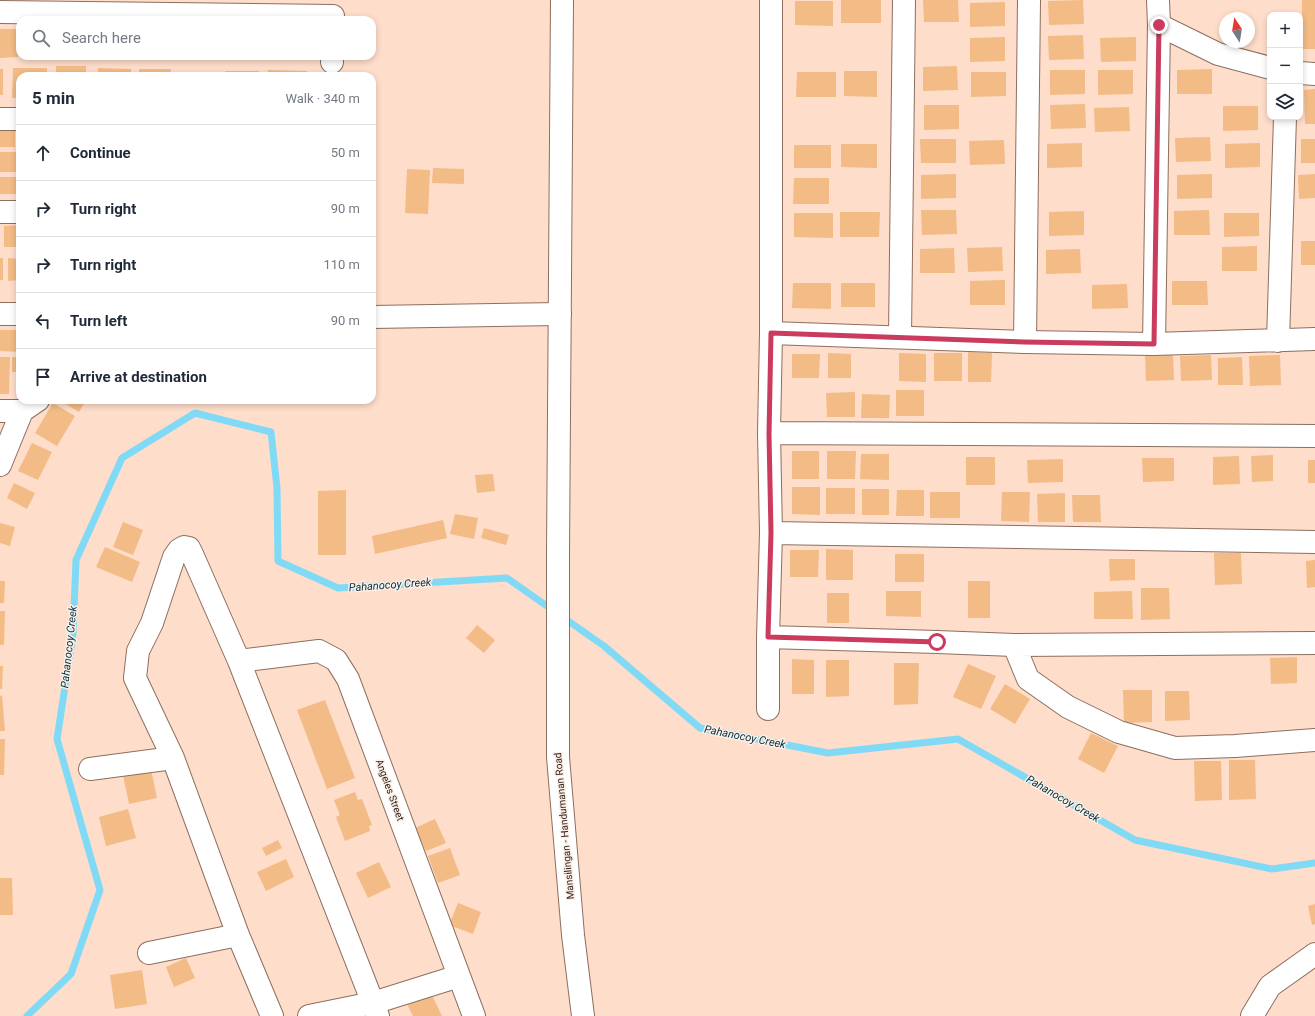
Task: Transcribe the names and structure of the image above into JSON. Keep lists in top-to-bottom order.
{
  "streets": {
    "street": ["Angeles Street", "Mansilingan - Handumanan Road"]
  },
  "water": ["Pahanocoy Creek"],
  "north": "top",
  "page": {
    "map_buttons": ["+", "−"],
    "search": "Search here",
    "heading": ["5 min", "Walk · 340 m"],
    "list": [
      ["Continue", "50 m"],
      ["Turn right", "90 m"],
      ["Turn right", "110 m"],
      ["Turn left", "90 m"],
      "Arrive at destination"
    ]
  }
}
